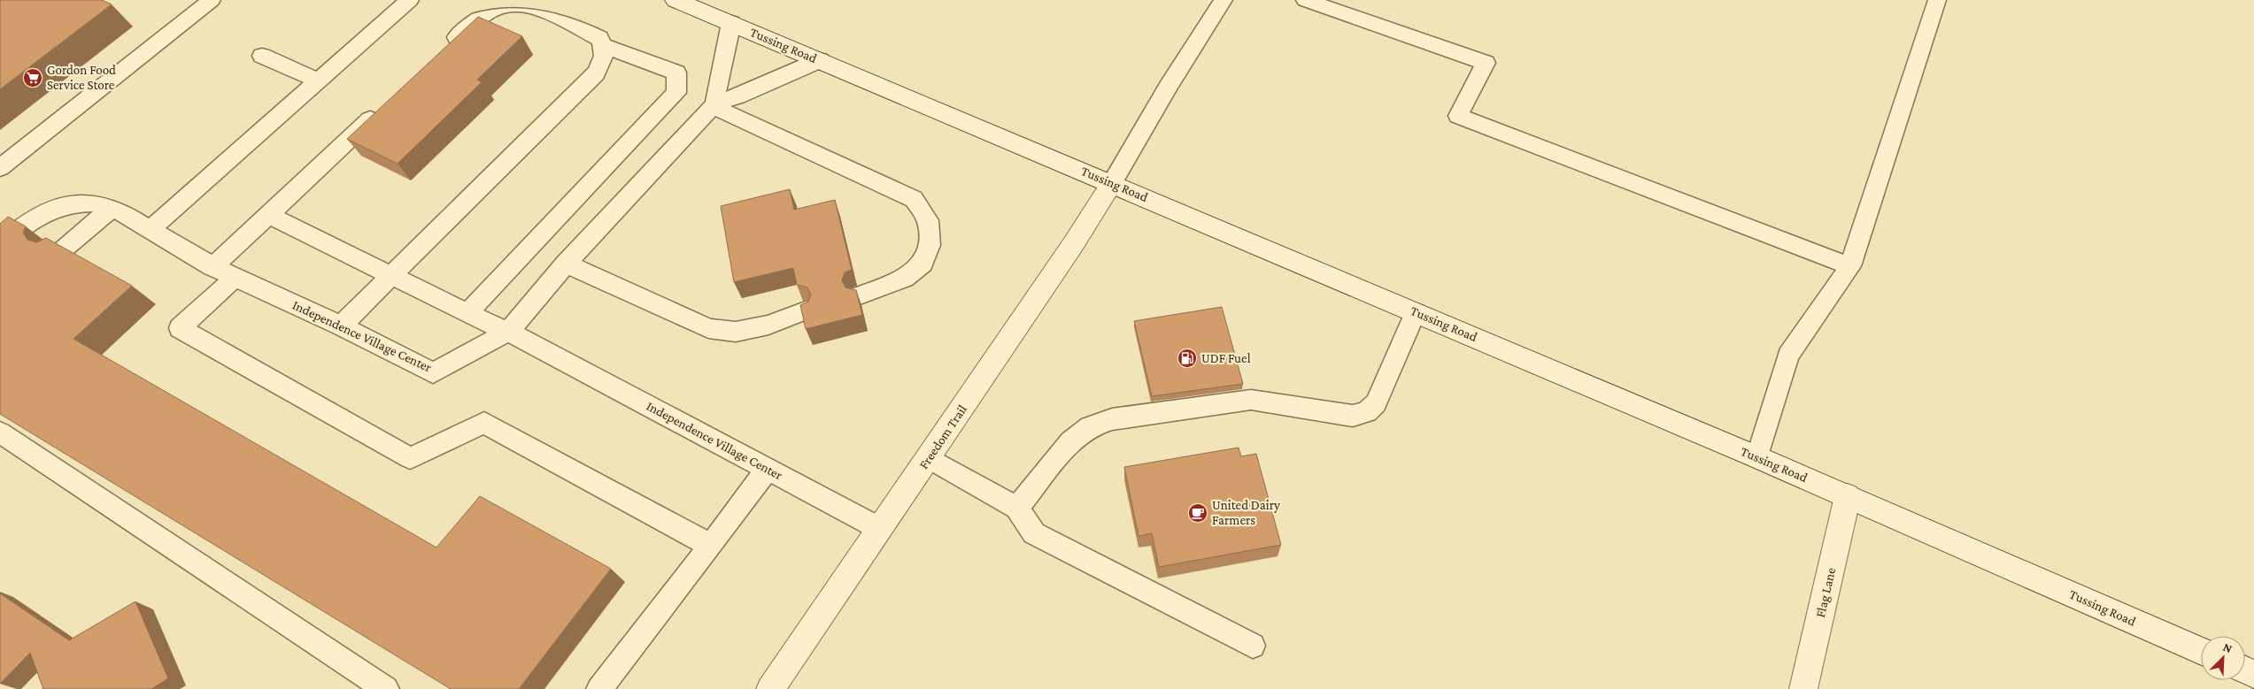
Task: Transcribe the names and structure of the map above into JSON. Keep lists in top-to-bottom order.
{
  "streets": {
    "main road": ["Tussing Road", "Freedom Trail", "Flag Lane"],
    "lane": ["Independence Village Center"]
  },
  "crossings": [
    ["Tussing Road", "Freedom Trail"],
    ["Tussing Road", "Flag Lane"],
    ["Independence Village Center", "Freedom Trail"]
  ],
  "places": {
    "supermarket": ["Gordon Food Service Store"],
    "fuel station": ["UDF Fuel"],
    "cafe": ["United Dairy Farmers"]
  },
  "north": "top right"
}
